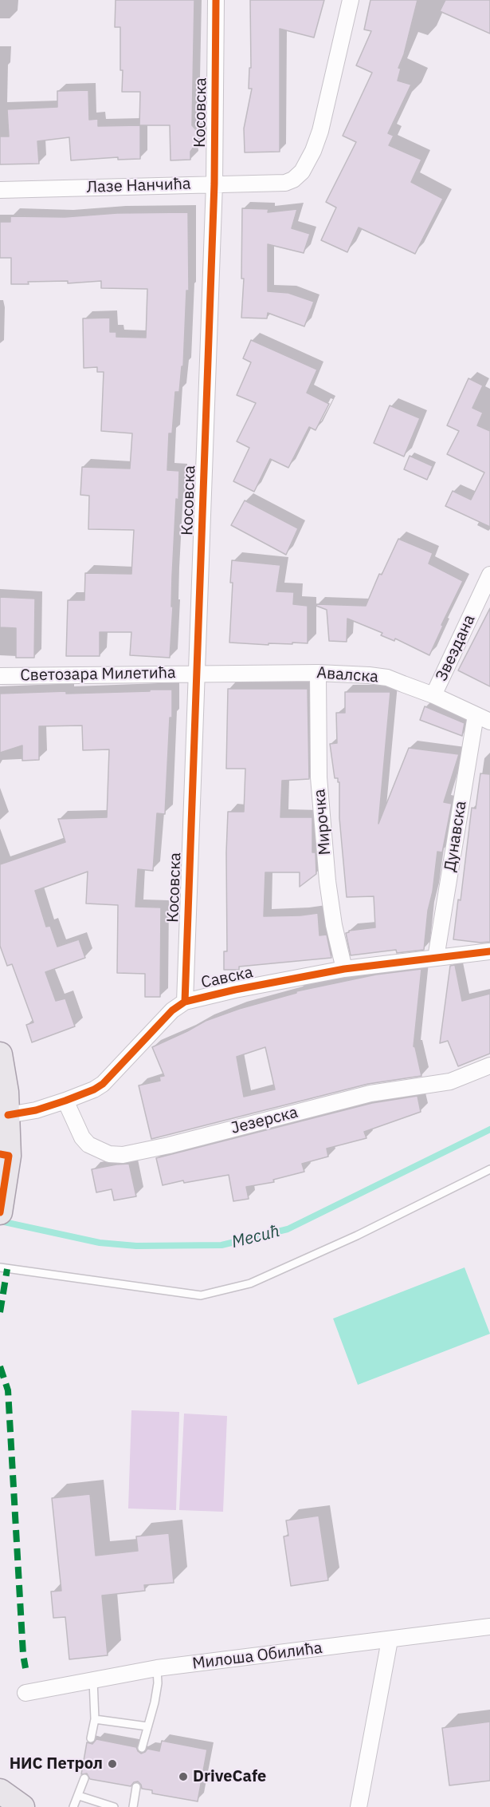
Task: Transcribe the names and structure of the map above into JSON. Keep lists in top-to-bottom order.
{
  "streets": {
    "street": [
      "Косовска",
      "Лазе Нанчића",
      "Звездана",
      "Светозара Милетића",
      "Авалска",
      "Мирочка",
      "Дунавска",
      "Савска",
      "Језерска",
      "Милоша Обилића"
    ]
  },
  "crossings": [
    ["Косовска", "Лазе Нанчића"],
    ["Косовска", "Светозара Милетића"],
    ["Косовска", "Авалска"],
    ["Косовска", "Савска"],
    ["Звездана", "Авалска"],
    ["Светозара Милетића", "Авалска"],
    ["Авалска", "Мирочка"],
    ["Авалска", "Дунавска"],
    ["Мирочка", "Савска"],
    ["Дунавска", "Савска"],
    ["Савска", "Језерска"]
  ],
  "water": ["Месић"],
  "places": ["НИС Петрол", "DriveCafe"]
}
